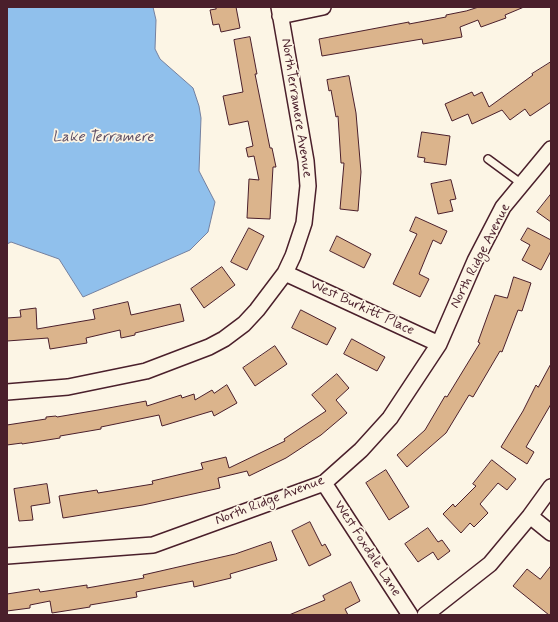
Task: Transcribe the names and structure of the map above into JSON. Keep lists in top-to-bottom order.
{
  "streets": {
    "street": [
      "NorthTerramere Avenue",
      "North Ridge Avenue",
      "West Burkitt Place",
      "West Foxdale Lane"
    ]
  },
  "crossings": [
    ["NorthTerramere Avenue", "West Burkitt Place"],
    ["North Ridge Avenue", "West Burkitt Place"],
    ["North Ridge Avenue", "West Foxdale Lane"]
  ],
  "water": ["Lake Terramere"]
}
